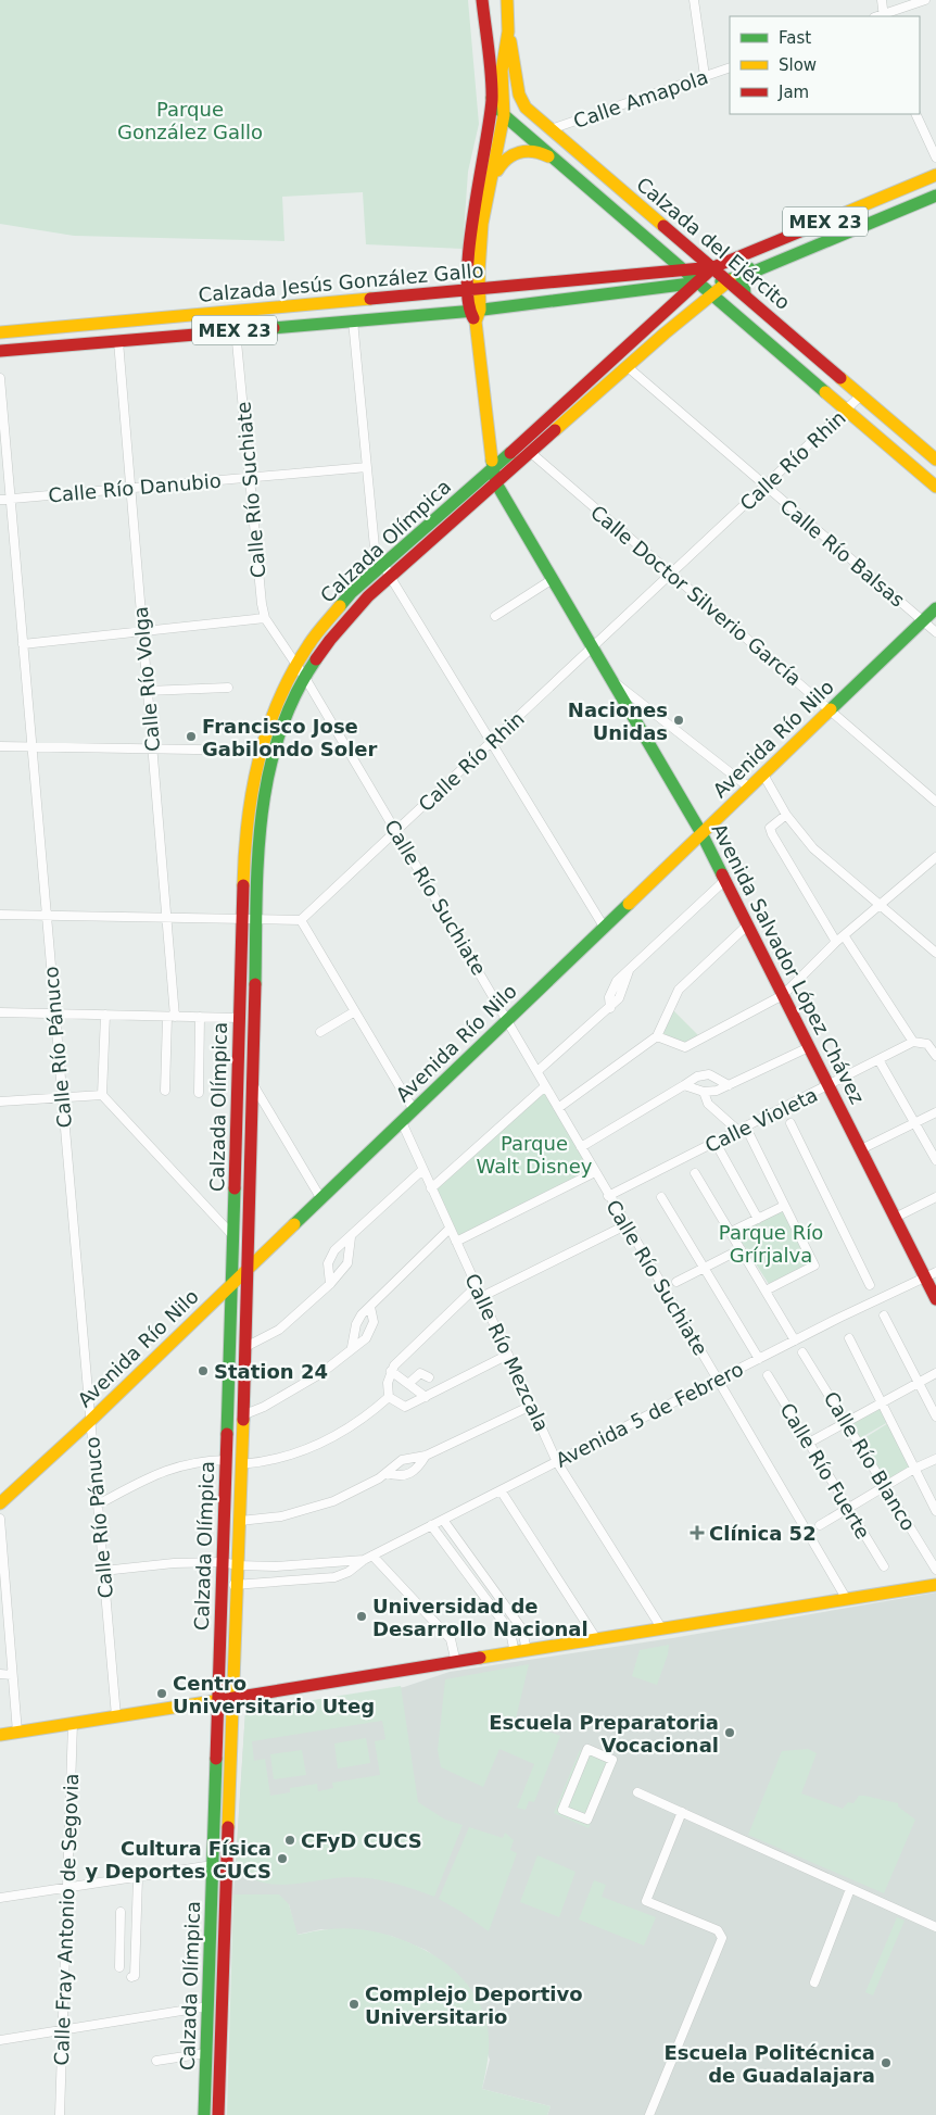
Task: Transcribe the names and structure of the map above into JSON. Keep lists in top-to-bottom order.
{
  "streets": {
    "main road": [
      "MEX 23",
      "Calzada del Ejército",
      "Calzada Jesús González Gallo",
      "Calzada Olímpica",
      "Avenida Río Nilo",
      "Avenida Salvador López Chávez"
    ],
    "street": [
      "Calle Amapola",
      "Calle Río Rhin",
      "Calle Río Danubio",
      "Calle Río Suchiate",
      "Calle Río Balsas",
      "Calle Doctor Silverio García",
      "Calle Río Volga",
      "Calle Río Pánuco",
      "Calle Violeta",
      "Calle Río Mezcala",
      "Avenida 5 de Febrero",
      "Calle Río Blanco",
      "Calle Río Fuerte",
      "Calle Fray Antonio de Segovia"
    ]
  },
  "crossings": [
    ["Calle Amapola", "Calzada del Ejército"],
    ["MEX 23", "Calzada del Ejército"],
    ["MEX 23", "Calzada Jesús González Gallo"],
    ["MEX 23", "Calzada Olímpica"],
    ["Calzada del Ejército", "Calzada Jesús González Gallo"],
    ["Calzada del Ejército", "Calle Río Rhin"],
    ["Calzada del Ejército", "Calzada Olímpica"],
    ["Calzada del Ejército", "Avenida Salvador López Chávez"],
    ["Calzada Jesús González Gallo", "Calle Río Suchiate"],
    ["Calzada Jesús González Gallo", "Calzada Olímpica"],
    ["Calzada Jesús González Gallo", "Calle Río Volga"],
    ["Calzada Jesús González Gallo", "Avenida Salvador López Chávez"],
    ["Calle Río Rhin", "Calle Río Suchiate"],
    ["Calle Río Rhin", "Calle Río Balsas"],
    ["Calle Río Rhin", "Calle Doctor Silverio García"],
    ["Calle Río Rhin", "Avenida Salvador López Chávez"],
    ["Calle Río Danubio", "Calle Río Suchiate"],
    ["Calle Río Danubio", "Calle Río Volga"],
    ["Calle Río Danubio", "Calle Río Pánuco"],
    ["Calle Río Suchiate", "Calzada Olímpica"],
    ["Calle Río Suchiate", "Avenida Río Nilo"],
    ["Calle Río Suchiate", "Calle Violeta"],
    ["Calle Río Suchiate", "Avenida 5 de Febrero"],
    ["Calzada Olímpica", "Calle Río Balsas"],
    ["Calzada Olímpica", "Calle Doctor Silverio García"],
    ["Calzada Olímpica", "Avenida Río Nilo"],
    ["Calzada Olímpica", "Avenida Salvador López Chávez"],
    ["Calzada Olímpica", "Avenida 5 de Febrero"],
    ["Calle Río Balsas", "Avenida Río Nilo"],
    ["Calle Doctor Silverio García", "Avenida Río Nilo"],
    ["Avenida Río Nilo", "Avenida Salvador López Chávez"],
    ["Avenida Río Nilo", "Calle Río Pánuco"],
    ["Avenida Río Nilo", "Calle Río Mezcala"],
    ["Avenida Salvador López Chávez", "Calle Violeta"],
    ["Avenida Salvador López Chávez", "Avenida 5 de Febrero"],
    ["Calle Río Pánuco", "Avenida 5 de Febrero"],
    ["Calle Río Mezcala", "Avenida 5 de Febrero"]
  ],
  "parks": ["Parque González Gallo", "Parque Walt Disney", "Parque Río Grírjalva"],
  "places": {
    "other": [
      "Naciones Unidas",
      "Francisco Jose Gabilondo Soler",
      "Station 24",
      "Universidad de Desarrollo Nacional",
      "Centro Universitario Uteg",
      "Escuela Preparatoria Vocacional",
      "CFyD CUCS",
      "Cultura Física y Deportes CUCS",
      "Complejo Deportivo Universitario",
      "Escuela Politécnica de Guadalajara"
    ],
    "health": ["Clínica 52"]
  },
  "legend": ["Fast", "Slow", "Jam"]
}
